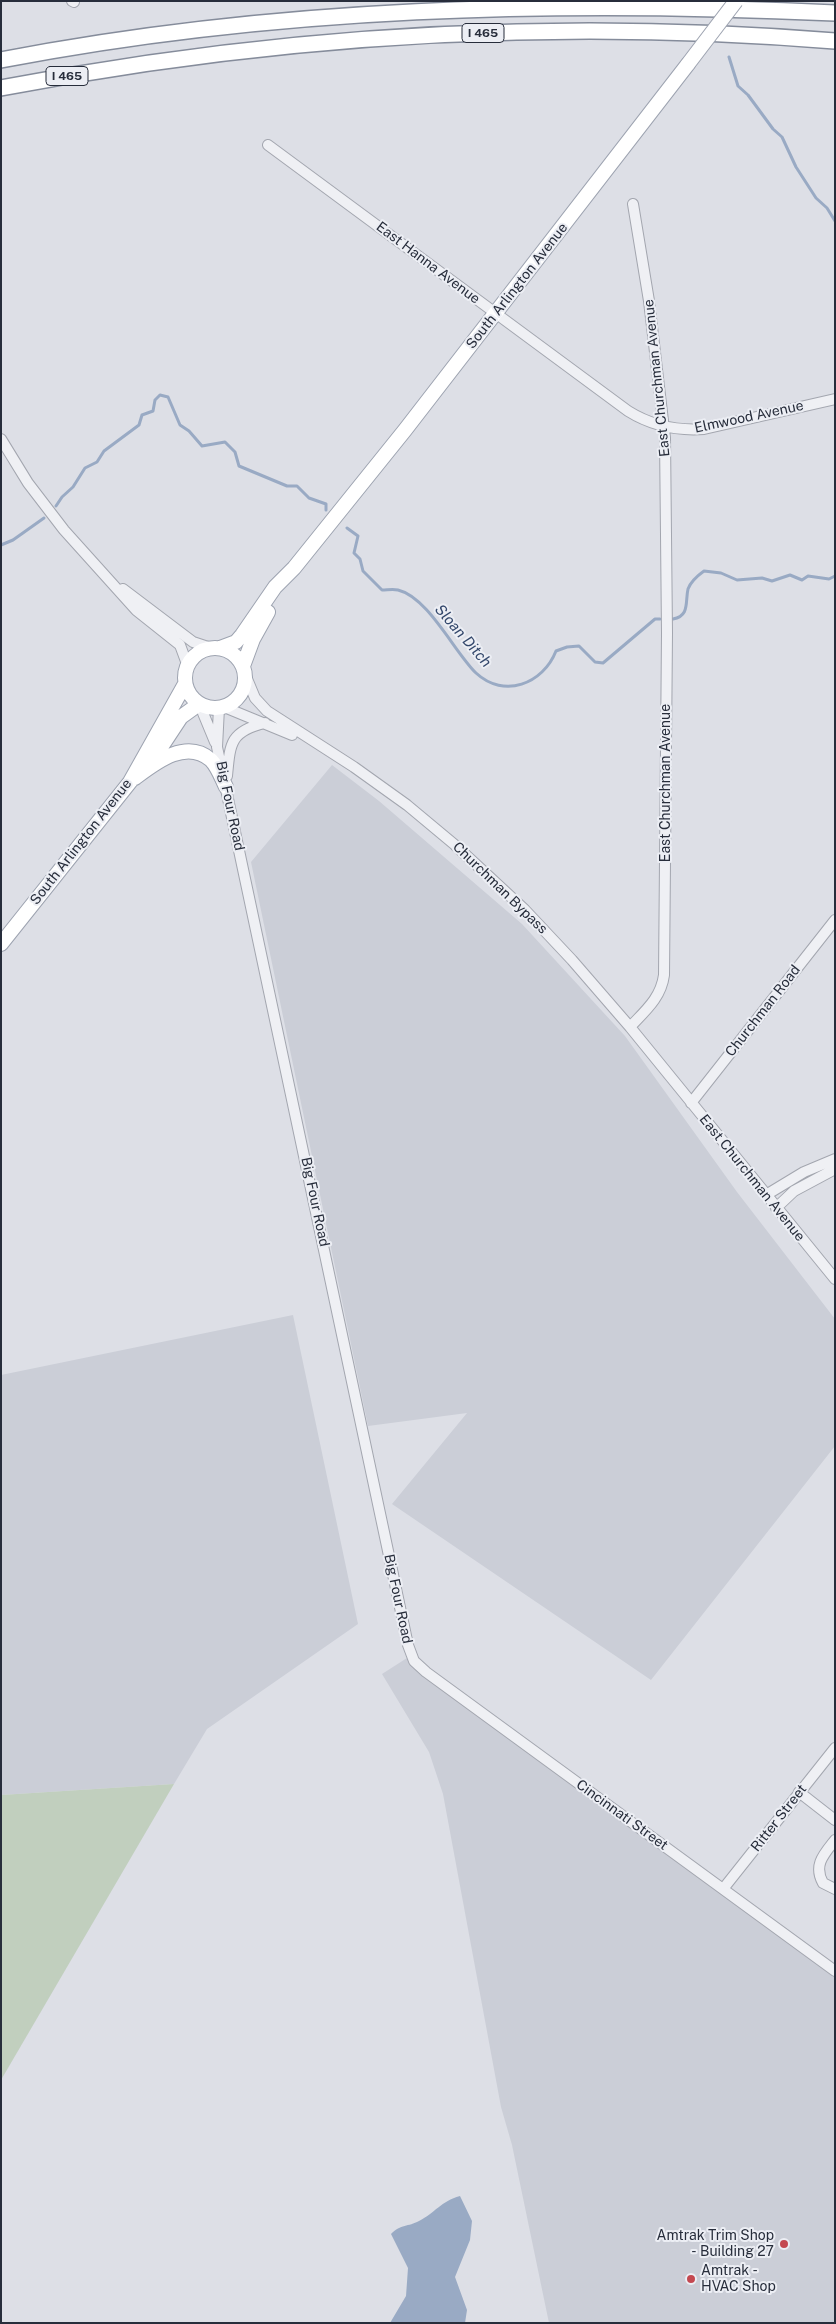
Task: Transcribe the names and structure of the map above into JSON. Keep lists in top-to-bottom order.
{
  "streets": {
    "highway": ["I 465"],
    "main road": ["South Arlington Avenue"],
    "street": [
      "East Hanna Avenue",
      "East Churchman Avenue",
      "Elmwood Avenue",
      "Big Four Road",
      "Churchman Bypass",
      "Churchman Road",
      "Cincinnati Street",
      "Ritter Street"
    ]
  },
  "crossings": [
    ["East Hanna Avenue", "South Arlington Avenue"],
    ["East Hanna Avenue", "East Churchman Avenue"],
    ["East Hanna Avenue", "Elmwood Avenue"],
    ["South Arlington Avenue", "Big Four Road"],
    ["South Arlington Avenue", "Churchman Bypass"],
    ["East Churchman Avenue", "Elmwood Avenue"],
    ["East Churchman Avenue", "Churchman Bypass"],
    ["East Churchman Avenue", "Churchman Road"],
    ["Big Four Road", "Churchman Bypass"],
    ["Big Four Road", "Cincinnati Street"],
    ["Cincinnati Street", "Ritter Street"]
  ],
  "water": ["Sloan Ditch"],
  "places": ["Amtrak Trim Shop - Building 27", "Amtrak - HVAC Shop"]
}
